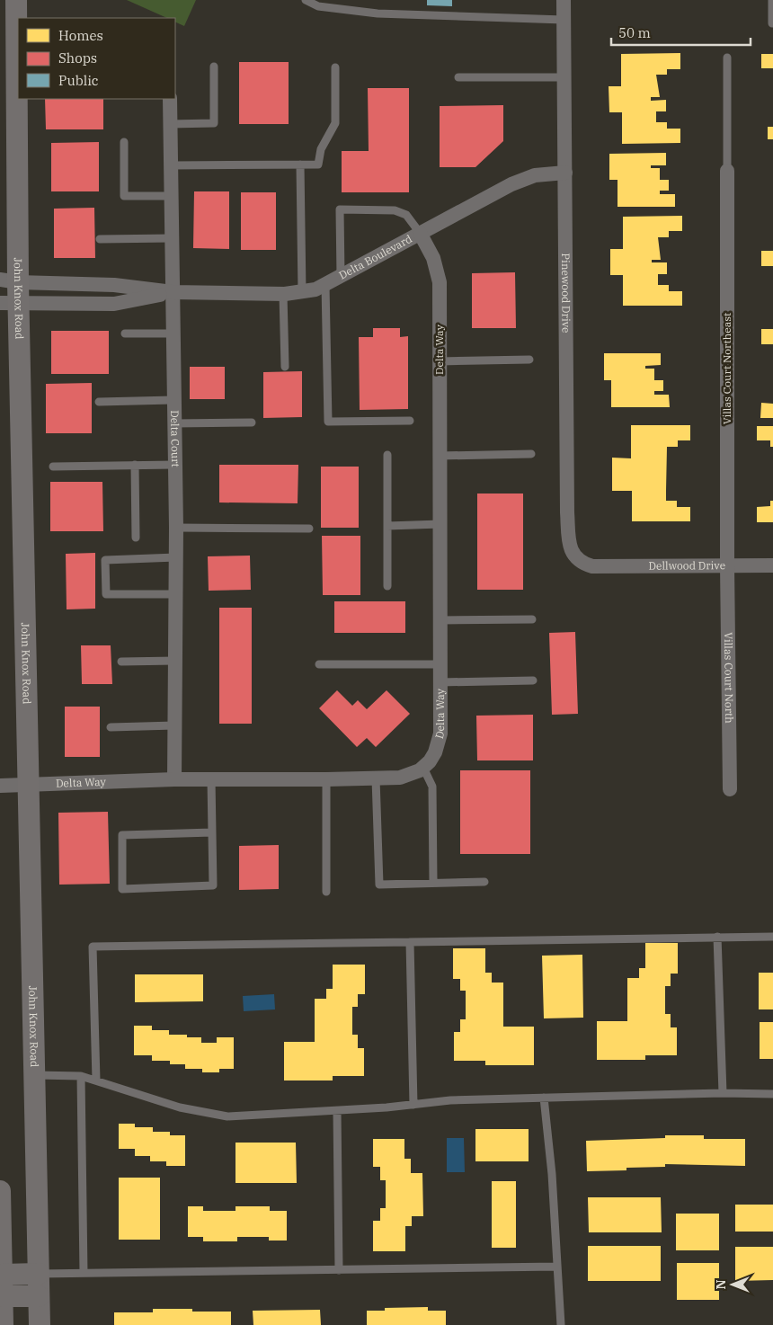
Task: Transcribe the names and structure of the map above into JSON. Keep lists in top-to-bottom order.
{
  "streets": {
    "main road": ["John Knox Road"],
    "street": [
      "Delta Boulevard",
      "Pinewood Drive",
      "Delta Way",
      "Villas Court Northeast",
      "Delta Court",
      "Dellwood Drive",
      "Villas Court North"
    ]
  },
  "crossings": [
    ["Delta Boulevard", "Pinewood Drive"],
    ["Delta Boulevard", "John Knox Road"],
    ["Delta Boulevard", "Delta Way"],
    ["Delta Boulevard", "Delta Court"],
    ["Pinewood Drive", "Dellwood Drive"],
    ["John Knox Road", "Delta Way"],
    ["Delta Way", "Delta Court"],
    ["Villas Court Northeast", "Dellwood Drive"],
    ["Villas Court Northeast", "Villas Court North"],
    ["Dellwood Drive", "Villas Court North"]
  ],
  "legend": ["Homes", "Shops", "Public"],
  "scale_bar": "50 m",
  "north": "left"
}
